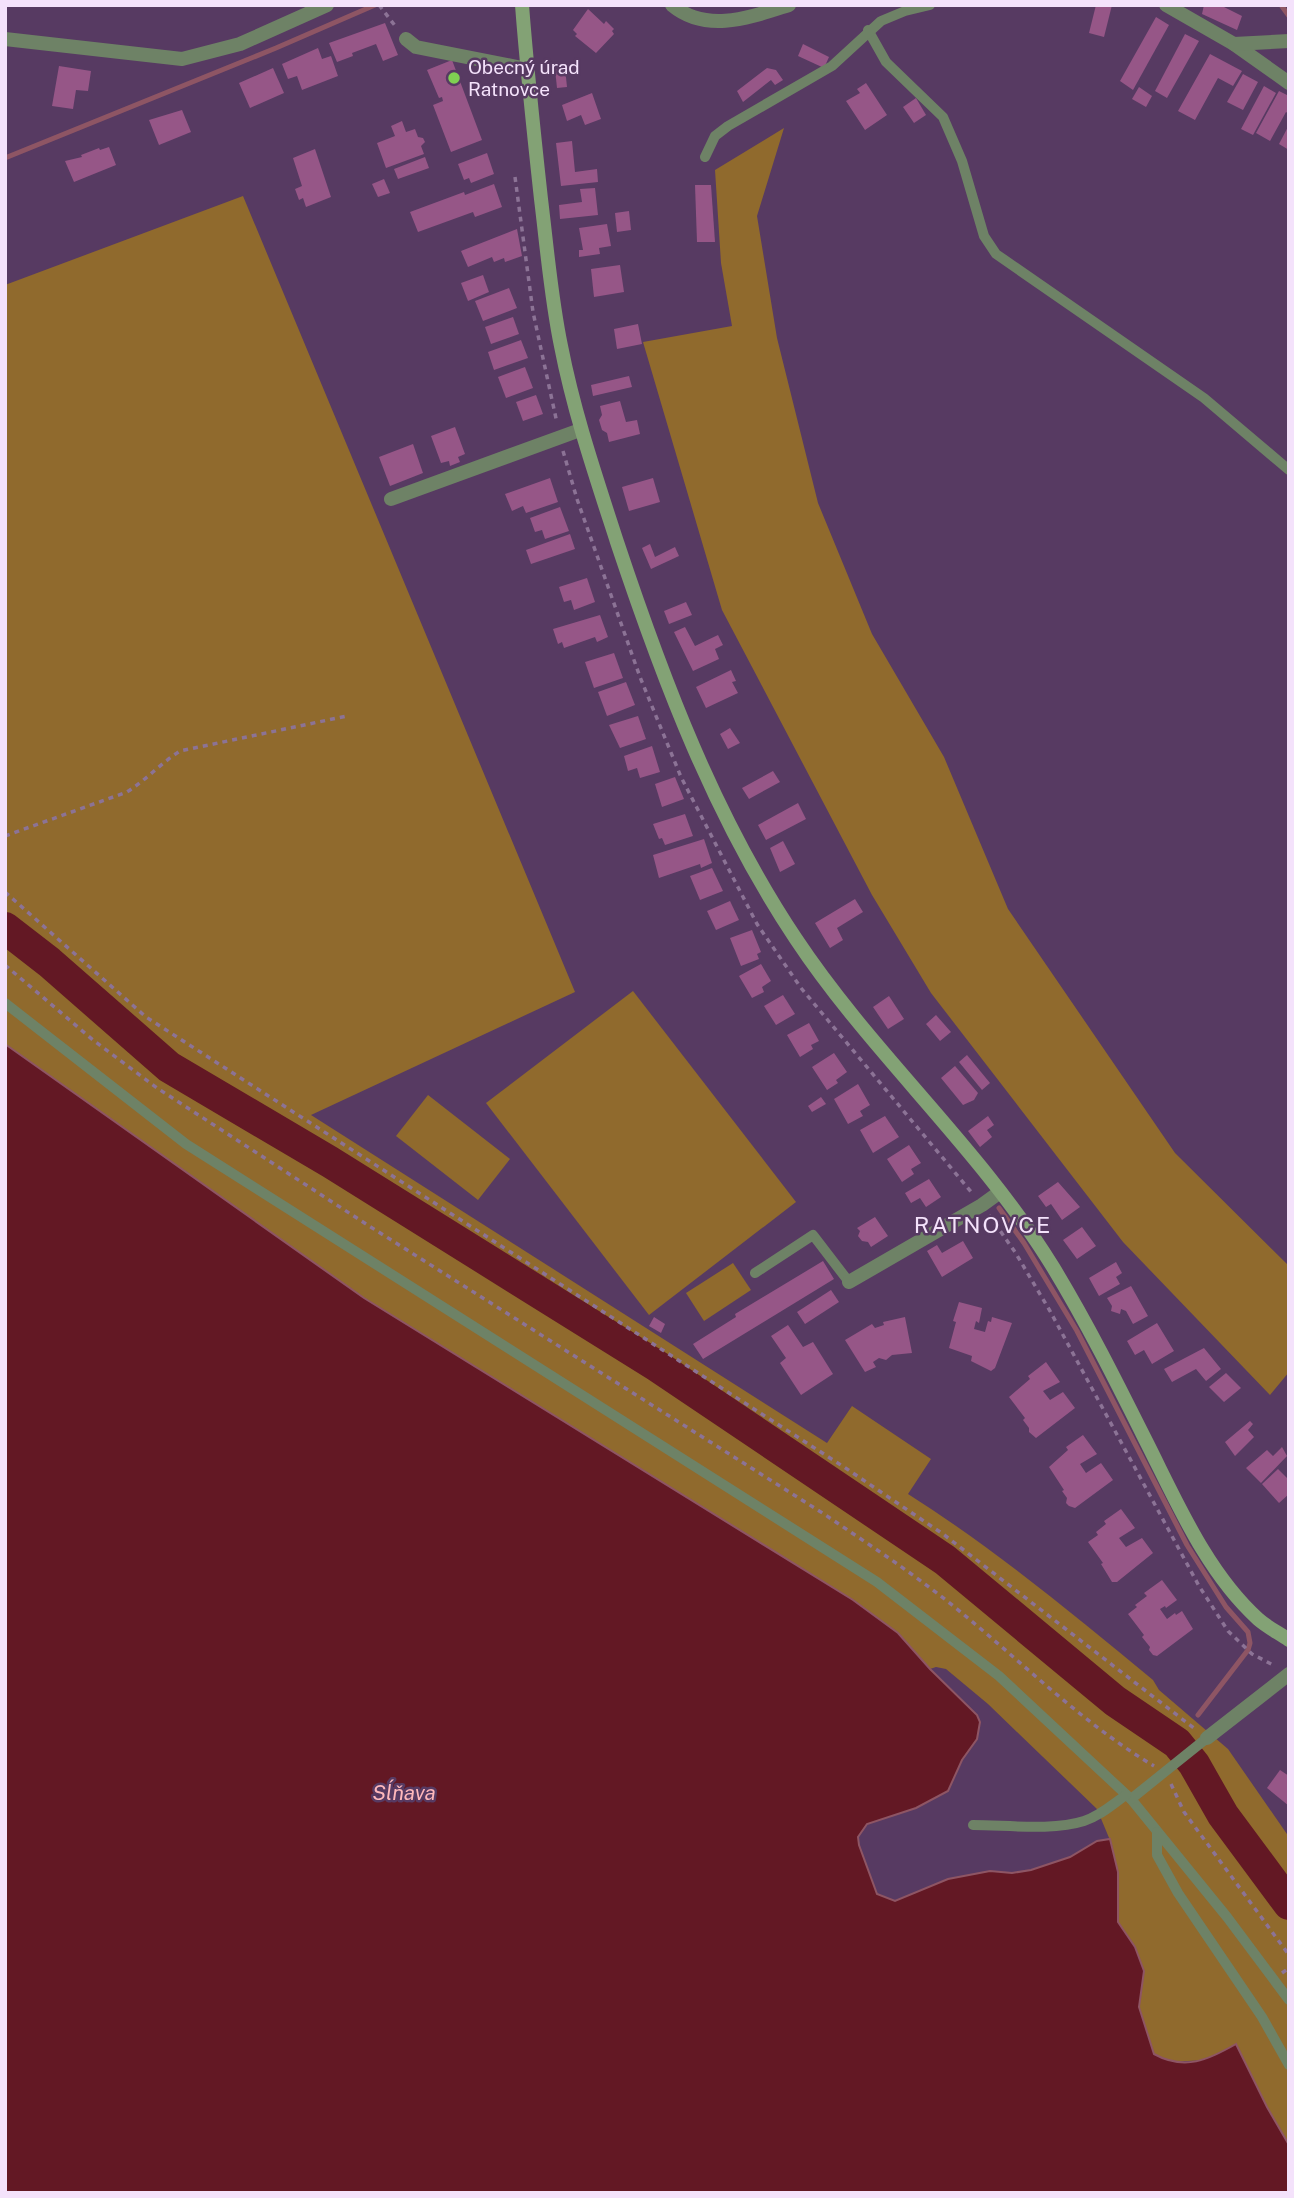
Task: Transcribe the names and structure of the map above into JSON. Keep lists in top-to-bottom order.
{
  "districts": ["RATNOVCE"],
  "water": ["Sĺňava"],
  "places": ["Obecný úrad Ratnovce"]
}
